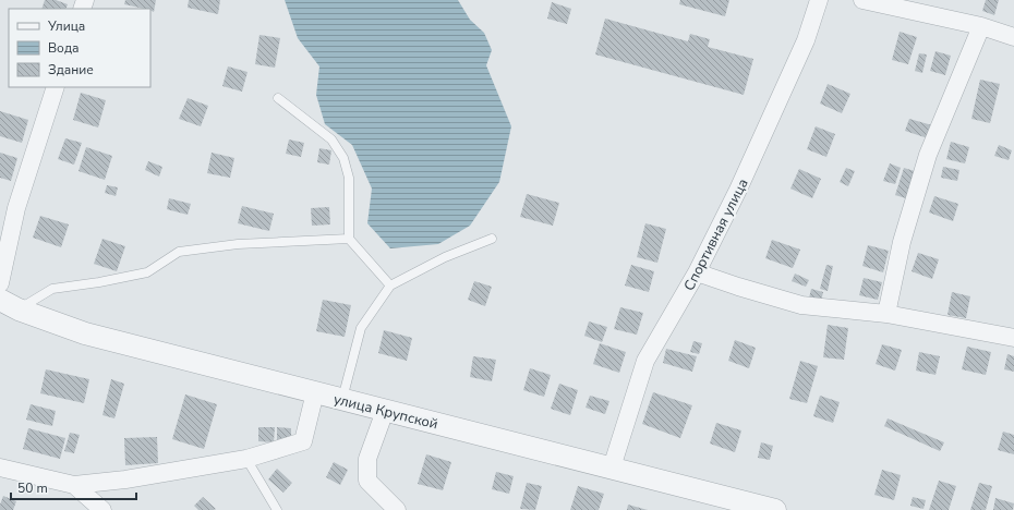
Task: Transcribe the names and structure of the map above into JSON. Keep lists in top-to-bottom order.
{
  "streets": {
    "street": ["Спортивная улица", "улица Крупской"]
  },
  "crossings": [
    ["Спортивная улица", "улица Крупской"]
  ],
  "legend": ["Улица", "Вода", "Здание"],
  "scale_bar": "50 m"
}
